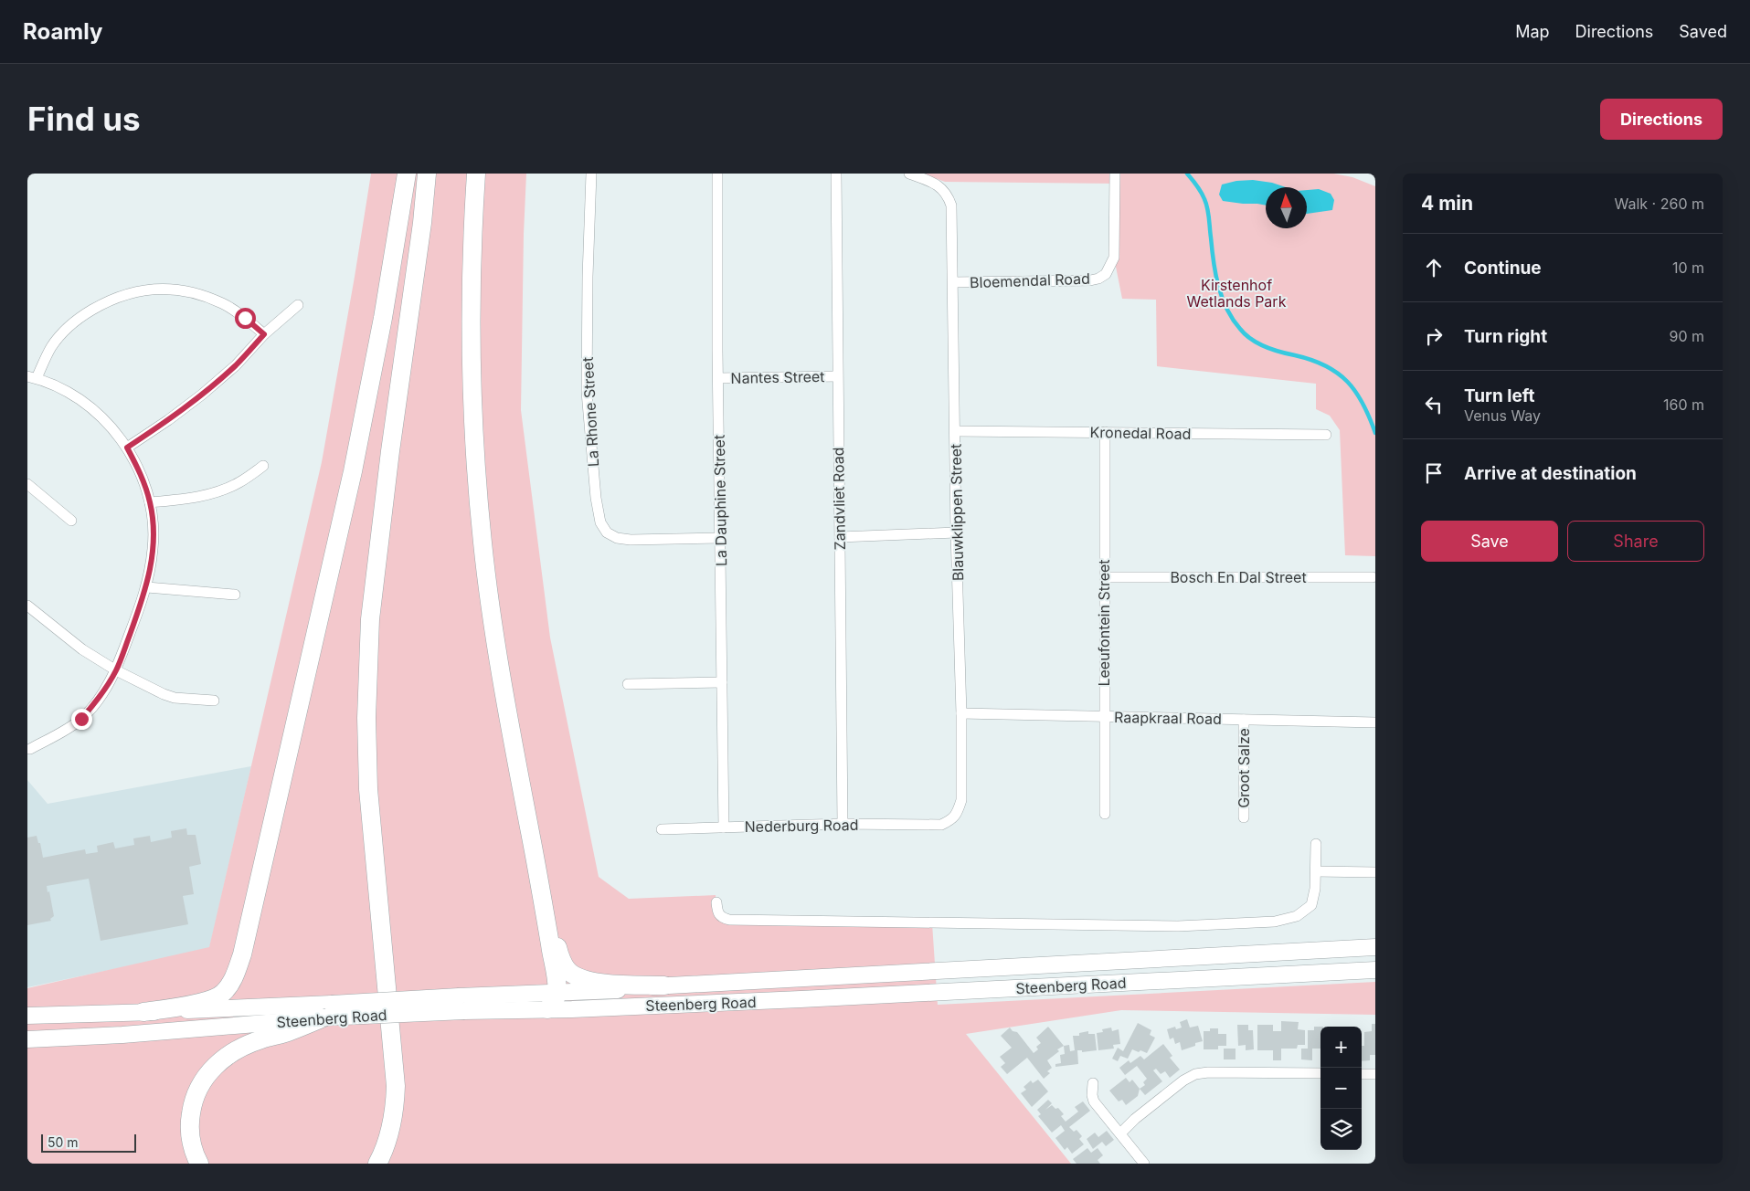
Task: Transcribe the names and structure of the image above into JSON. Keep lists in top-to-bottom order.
{
  "streets": {
    "main road": ["Steenberg Road"],
    "street": [
      "Bloemendal Road",
      "Nantes Street",
      "La Rhone Street",
      "Kronedal Road",
      "Zandvliet Road",
      "La Dauphine Street",
      "Blauwklippen Street",
      "Bosch En Dal Street",
      "Leeufontein Street",
      "Raapkraal Road",
      "Groot Salze",
      "Nederburg Road"
    ]
  },
  "crossings": [
    ["Bloemendal Road", "Blauwklippen Street"],
    ["Nantes Street", "Zandvliet Road"],
    ["Nantes Street", "La Dauphine Street"],
    ["La Rhone Street", "La Dauphine Street"],
    ["Kronedal Road", "Blauwklippen Street"],
    ["Kronedal Road", "Leeufontein Street"],
    ["Zandvliet Road", "Nederburg Road"],
    ["La Dauphine Street", "Nederburg Road"],
    ["Blauwklippen Street", "Raapkraal Road"],
    ["Blauwklippen Street", "Nederburg Road"],
    ["Bosch En Dal Street", "Leeufontein Street"],
    ["Leeufontein Street", "Raapkraal Road"],
    ["Raapkraal Road", "Groot Salze"]
  ],
  "parks": ["Kirstenhof Wetlands Park"],
  "scale_bar": "50 m",
  "north": "top",
  "page": {
    "header": "Roamly",
    "nav": ["Map", "Directions", "Saved"],
    "buttons": [
      "Directions",
      ["Save", "Share"]
    ],
    "title": "Find us",
    "heading": ["4 min", "Walk · 260 m"],
    "list": [
      ["Continue", "10 m"],
      ["Turn right", "90 m"],
      ["Turn left", "Venus Way", "160 m"],
      "Arrive at destination"
    ],
    "map_buttons": ["+", "−"],
    "scale": "50 m"
  }
}
